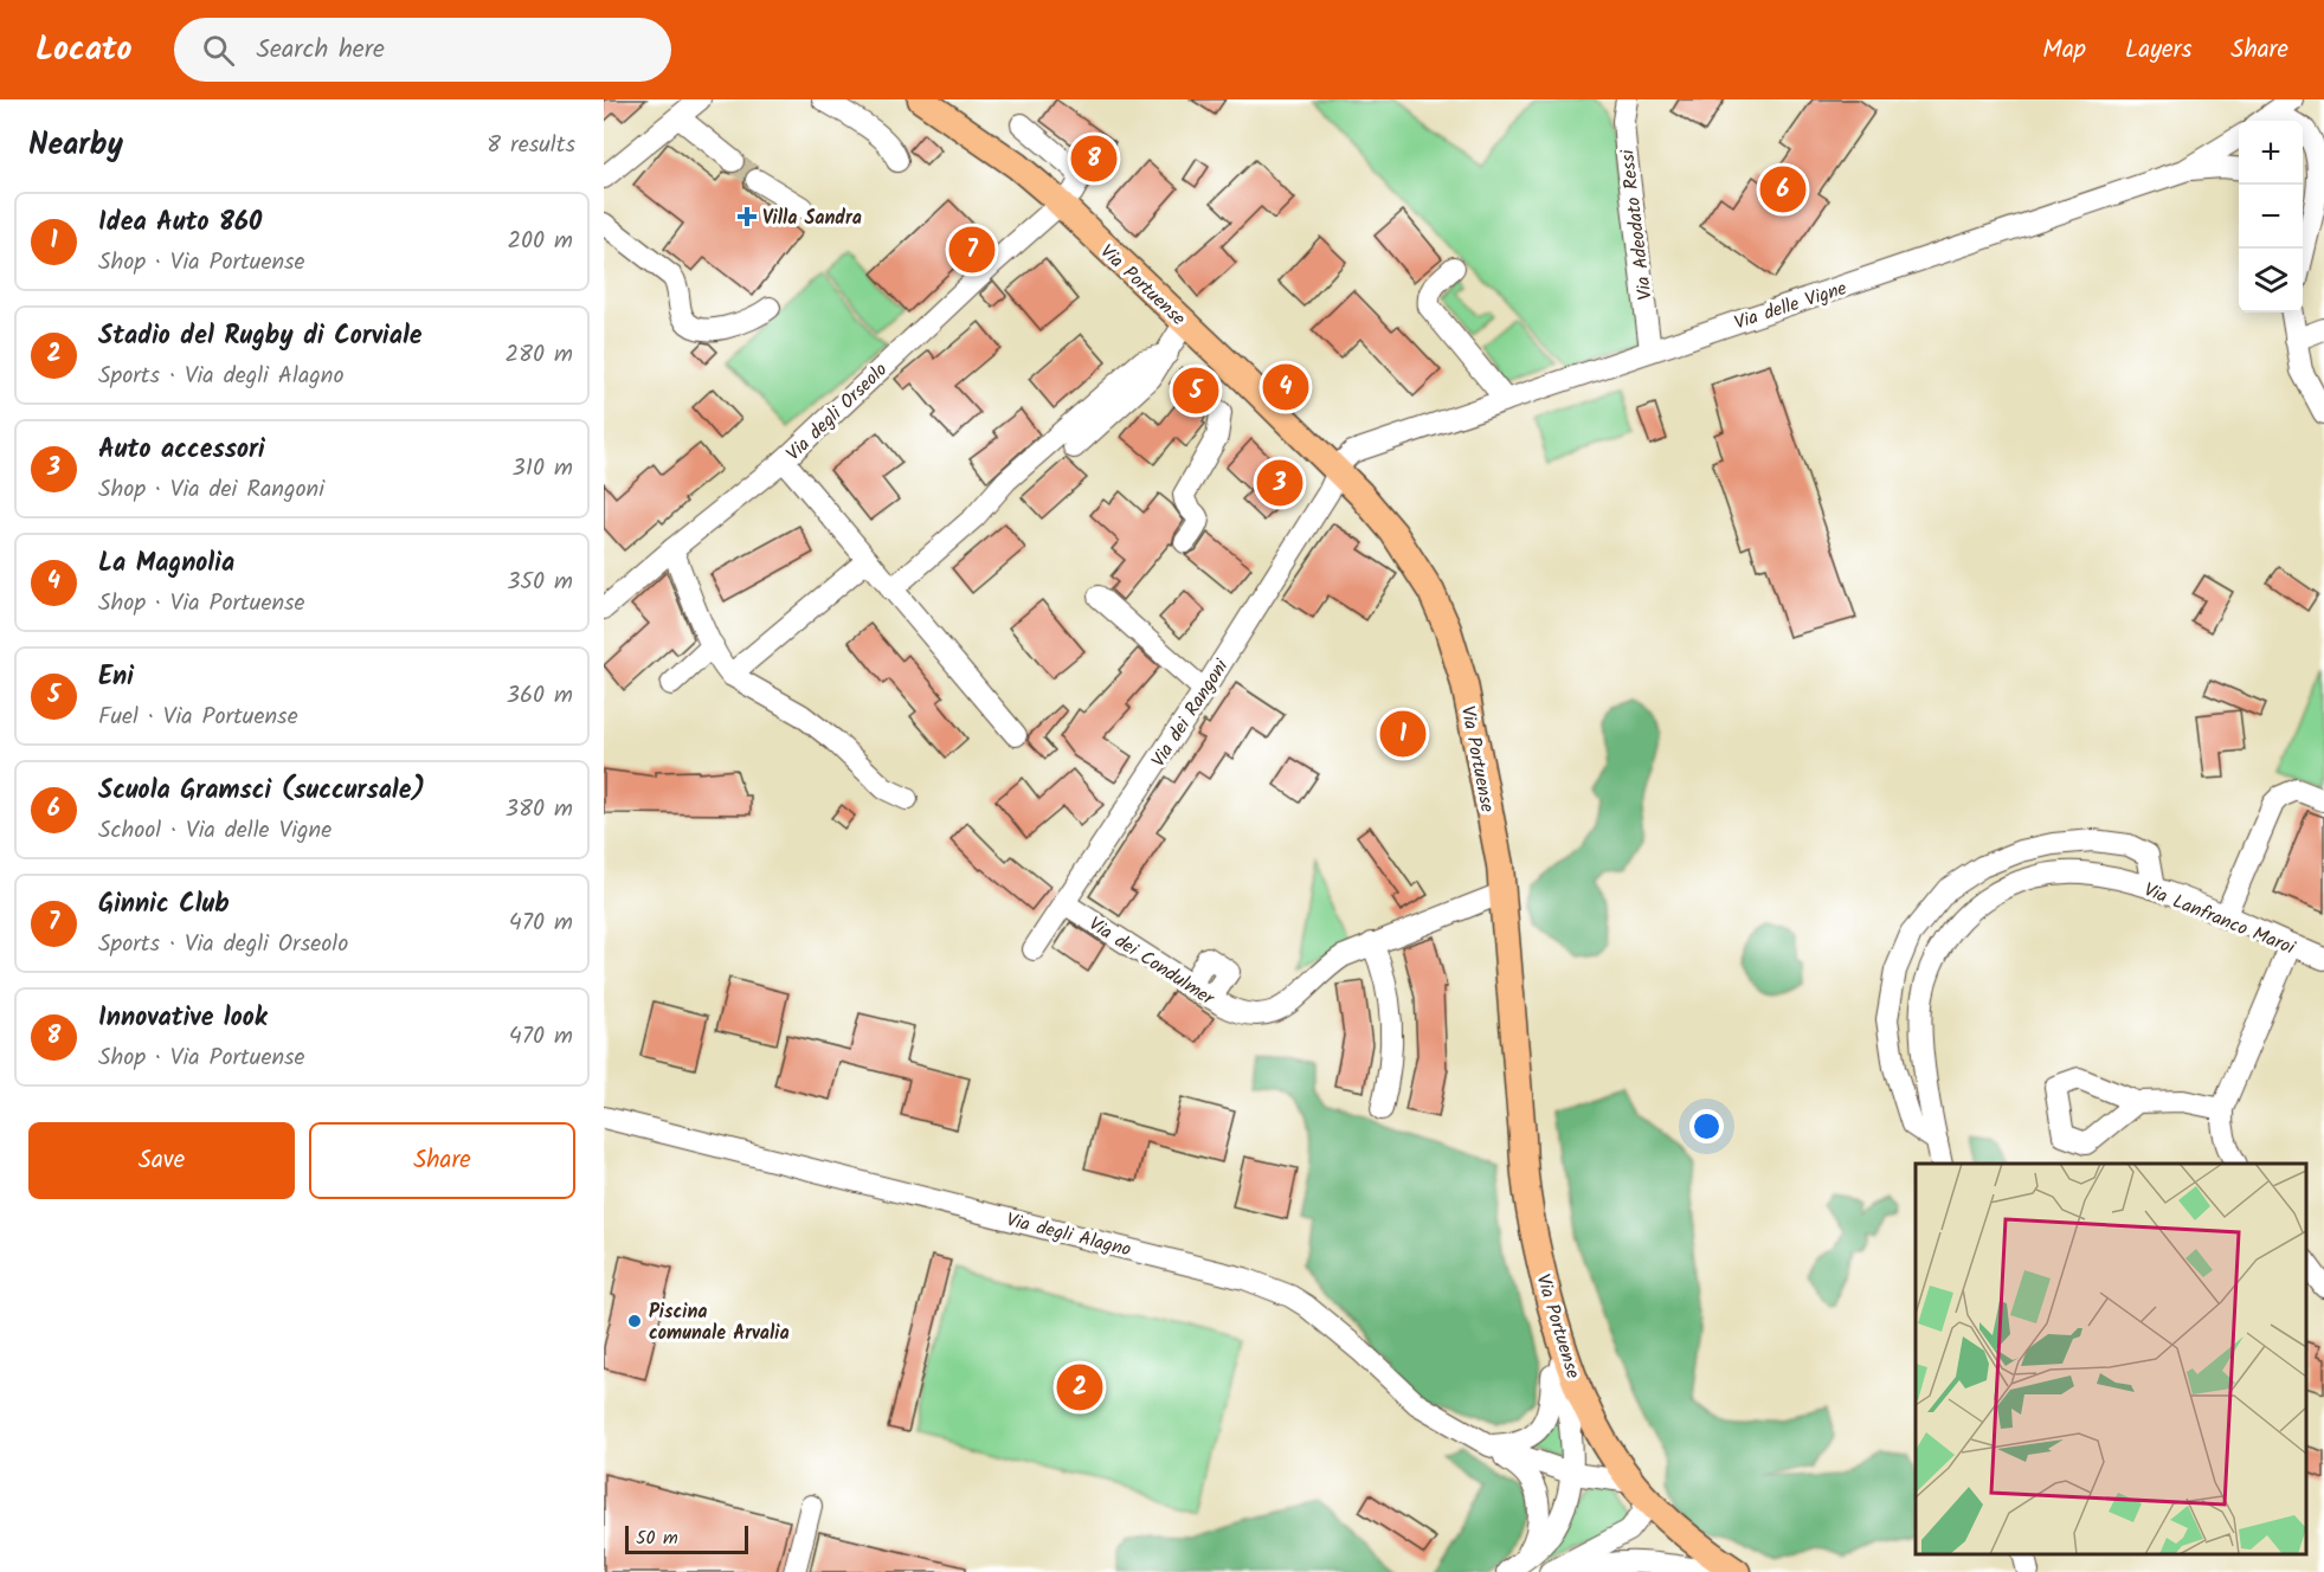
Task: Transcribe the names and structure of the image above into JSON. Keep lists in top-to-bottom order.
{
  "streets": {
    "main road": ["Via Portuense"],
    "street": [
      "Via Adeodato Ressi",
      "Via delle Vigne",
      "Via degli Orseolo",
      "Via dei Rangoni",
      "Via Lanfranco Maroi",
      "Via dei Condulmer",
      "Via degli Alagno"
    ]
  },
  "crossings": [
    ["Via Adeodato Ressi", "Via delle Vigne"],
    ["Via Portuense", "Via delle Vigne"],
    ["Via Portuense", "Via degli Orseolo"],
    ["Via Portuense", "Via dei Rangoni"],
    ["Via Portuense", "Via degli Alagno"],
    ["Via delle Vigne", "Via dei Rangoni"],
    ["Via dei Rangoni", "Via dei Condulmer"]
  ],
  "places": {
    "health": ["Villa Sandra"],
    "other": ["Piscina comunale Arvalia"]
  },
  "scale_bar": "50 m",
  "page": {
    "header": "Locato",
    "search": "Search here",
    "nav": ["Map", "Layers", "Share"],
    "heading": ["Nearby", "8 results"],
    "map_buttons": ["+", "−"],
    "pins": [
      "8",
      "6",
      "7",
      "4",
      "5",
      "3",
      "1",
      "2"
    ],
    "list": [
      {
        "mark": "1",
        "name": "Idea Auto 860",
        "note": "Shop · Via Portuense",
        "value": "200 m"
      },
      {
        "mark": "2",
        "name": "Stadio del Rugby di Corviale",
        "note": "Sports · Via degli Alagno",
        "value": "280 m"
      },
      {
        "mark": "3",
        "name": "Auto accessori",
        "note": "Shop · Via dei Rangoni",
        "value": "310 m"
      },
      {
        "mark": "4",
        "name": "La Magnolia",
        "note": "Shop · Via Portuense",
        "value": "350 m"
      },
      {
        "mark": "5",
        "name": "Eni",
        "note": "Fuel · Via Portuense",
        "value": "360 m"
      },
      {
        "mark": "6",
        "name": "Scuola Gramsci (succursale)",
        "note": "School · Via delle Vigne",
        "value": "380 m"
      },
      {
        "mark": "7",
        "name": "Ginnic Club",
        "note": "Sports · Via degli Orseolo",
        "value": "470 m"
      },
      {
        "mark": "8",
        "name": "Innovative look",
        "note": "Shop · Via Portuense",
        "value": "470 m"
      }
    ],
    "buttons": ["Save", "Share"],
    "scale": "50 m"
  }
}
